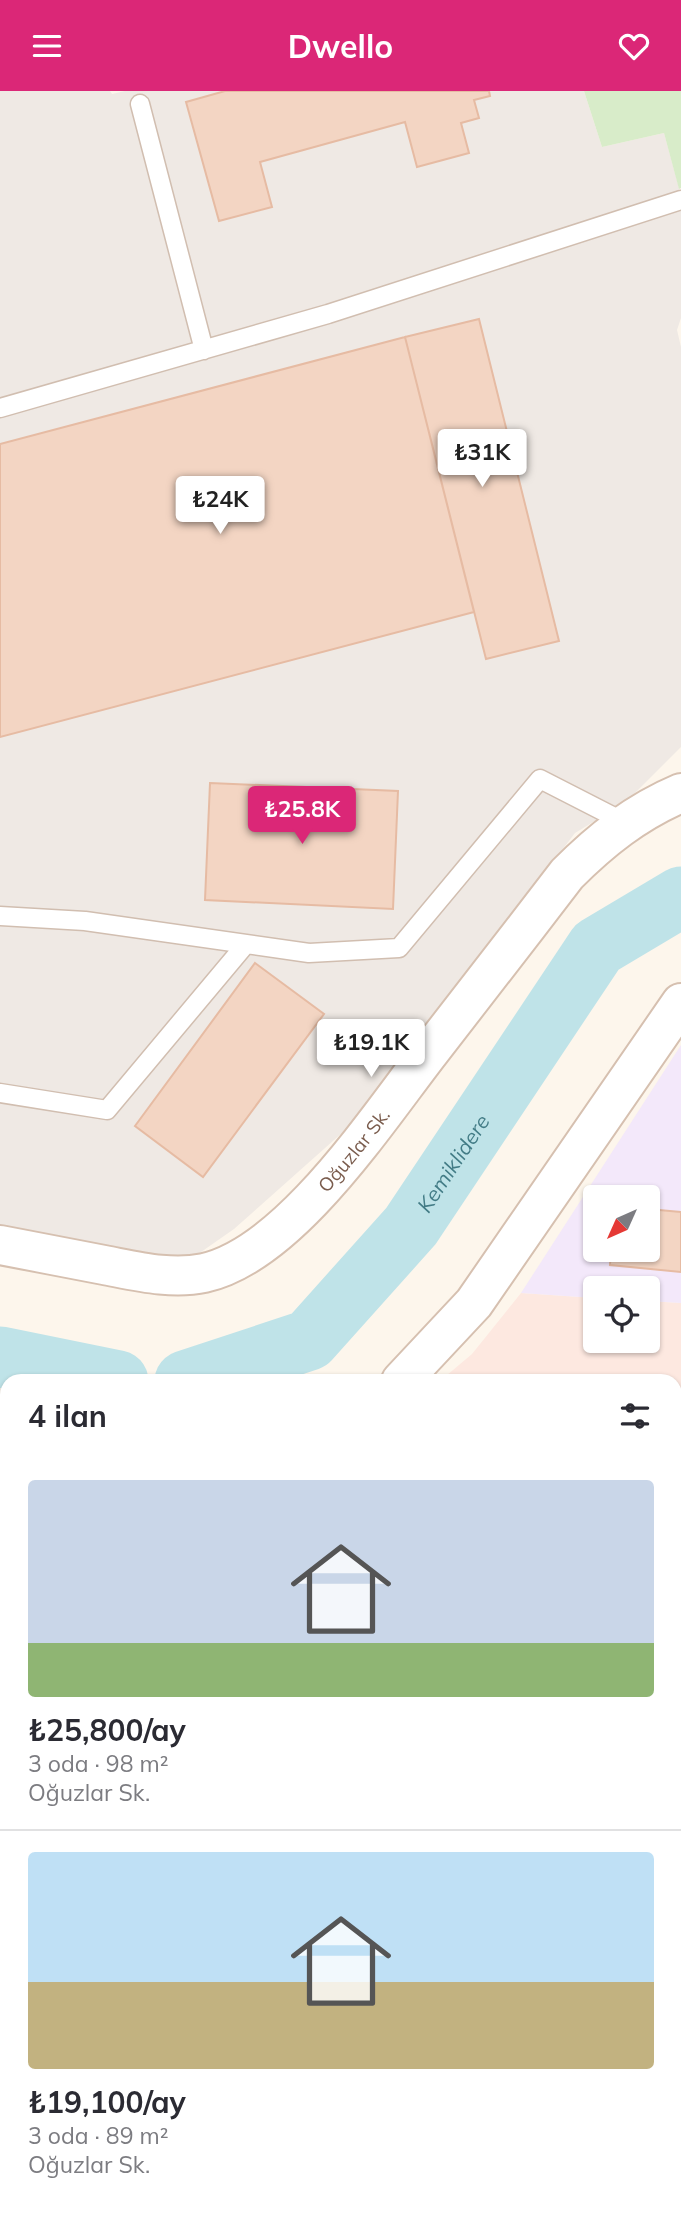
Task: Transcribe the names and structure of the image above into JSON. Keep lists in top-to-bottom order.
{
  "streets": {
    "street": ["Oğuzlar Sk."]
  },
  "water": ["Kemiklidere"],
  "north": "bottom left",
  "page": {
    "header": "Dwello",
    "price": [
      "₺31K",
      "₺24K",
      "₺25.8K",
      "₺19.1K"
    ],
    "heading": "4 ilan",
    "list": [
      {
        "name": "₺25,800/ay",
        "note": "3 oda · 98 m² · Oğuzlar Sk."
      },
      {
        "name": "₺19,100/ay",
        "note": "3 oda · 89 m² · Oğuzlar Sk."
      }
    ]
  }
}
